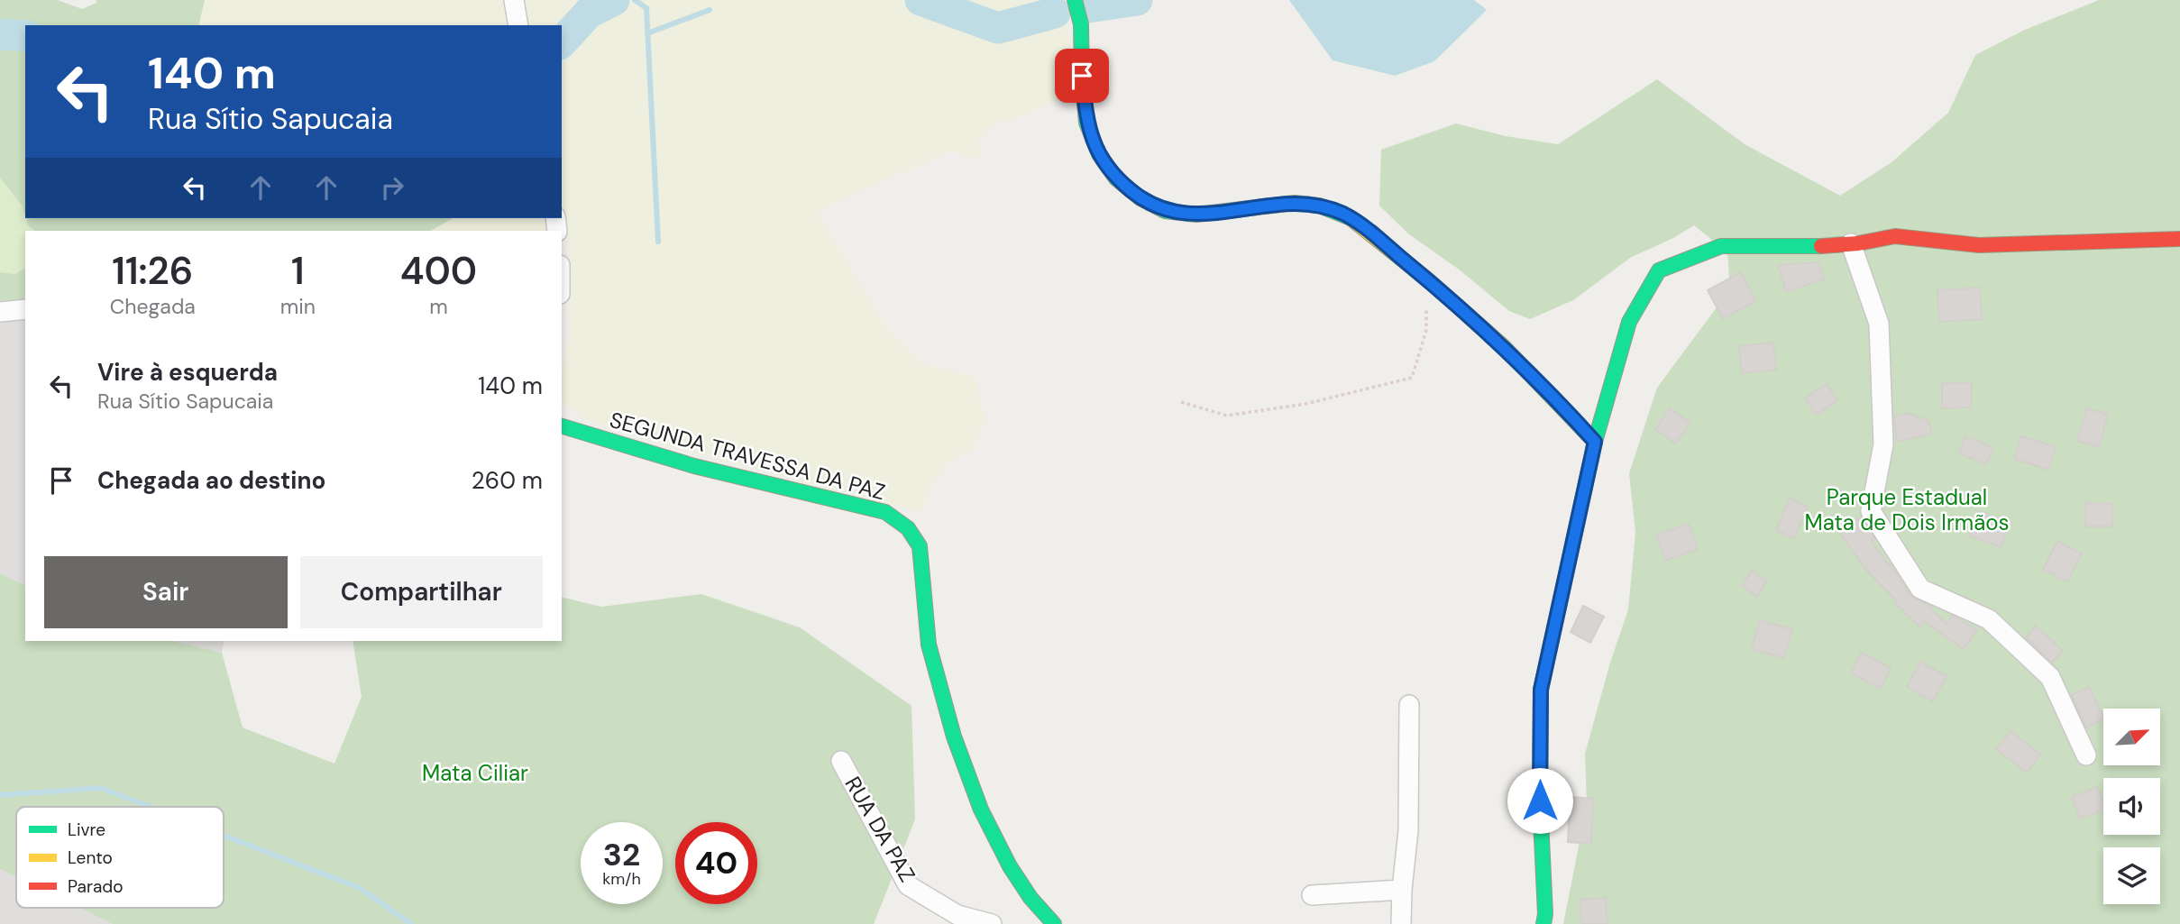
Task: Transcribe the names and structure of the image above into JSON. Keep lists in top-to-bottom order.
{
  "streets": {
    "street": ["SEGUNDA TRAVESSA DA PAZ", "RUA DA PAZ"]
  },
  "parks": ["Parque Estadual Mata de Dois Irmãos", "Mata Ciliar"],
  "legend": ["Livre", "Lento", "Parado"],
  "north": "top right",
  "page": {
    "turn": ["140 m", "Rua Sítio Sapucaia"],
    "eta": [
      "11:26",
      "Chegada",
      "1",
      "min",
      "400",
      "m"
    ],
    "list": [
      {
        "name": "Vire à esquerda",
        "note": "Rua Sítio Sapucaia",
        "value": "140 m"
      },
      {
        "name": "Chegada ao destino",
        "value": "260 m"
      }
    ],
    "buttons": ["Sair", "Compartilhar"],
    "speed": "32 km/h",
    "limit": "40"
  }
}
